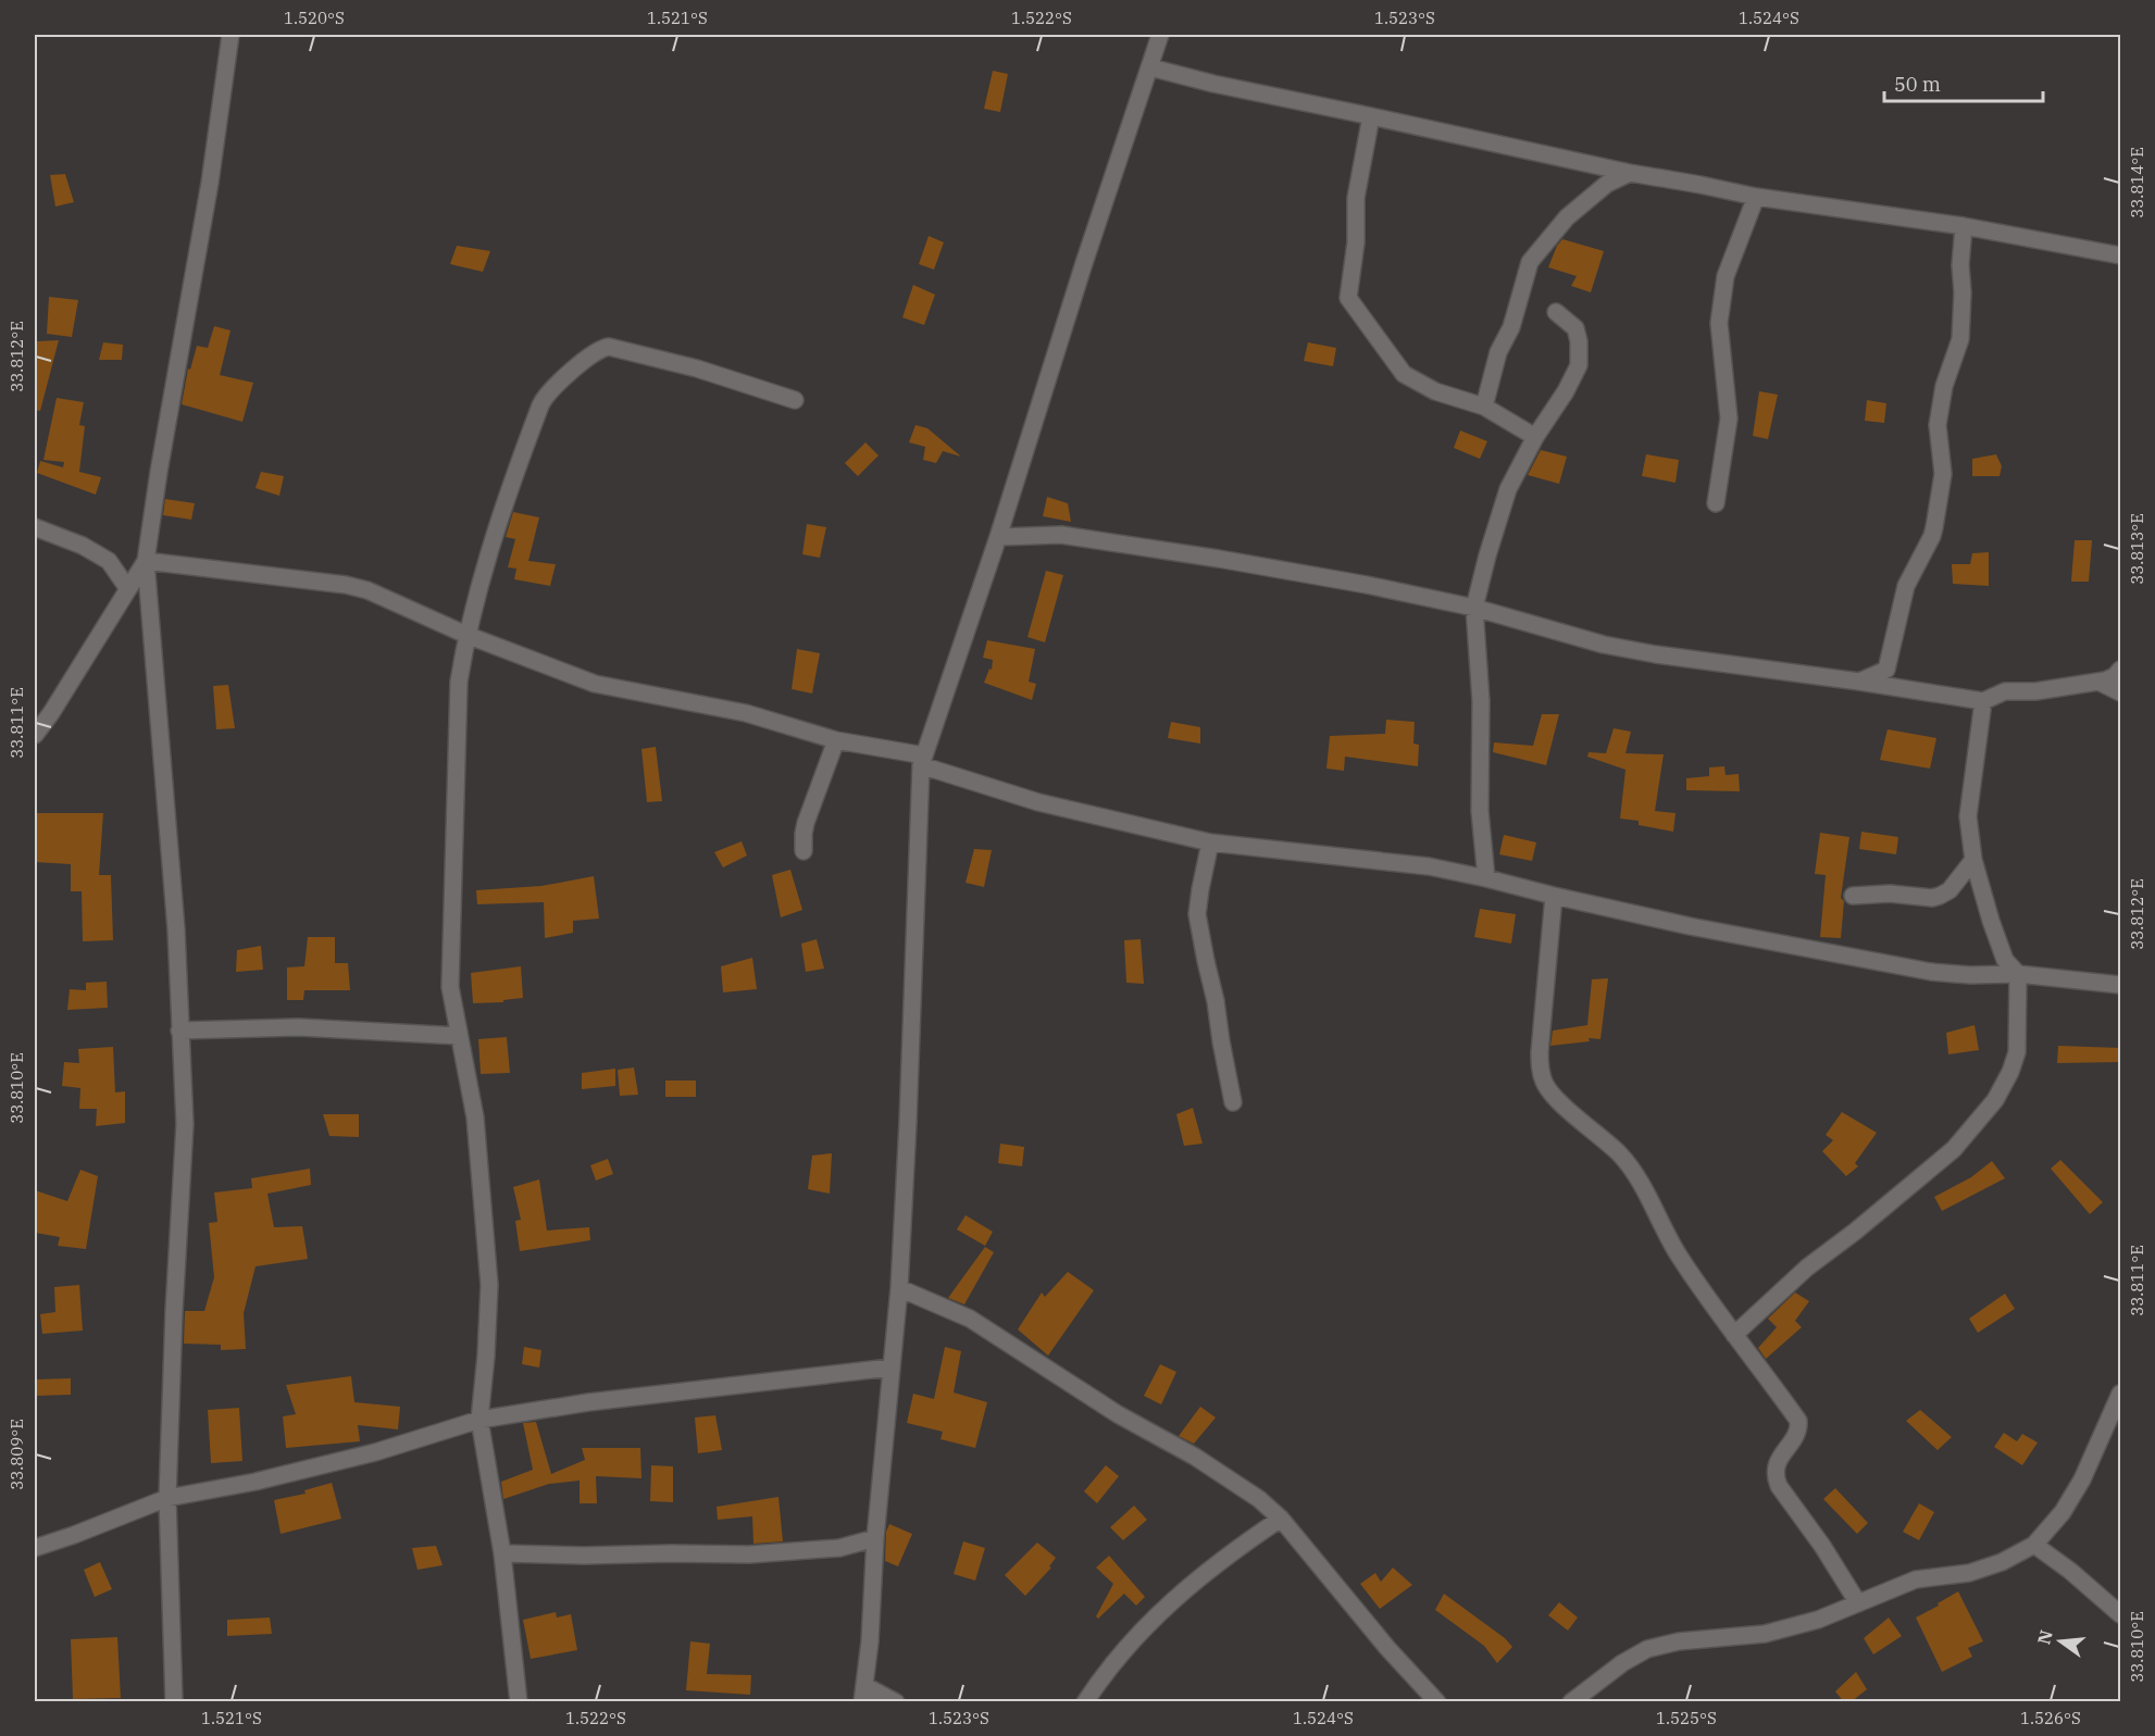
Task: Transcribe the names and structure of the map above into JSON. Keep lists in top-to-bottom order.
{
  "scale_bar": "50 m",
  "north": "left",
  "coordinates": [
    "1.520°S",
    "1.521°S",
    "1.522°S",
    "1.523°S",
    "1.524°S",
    "33.814°E",
    "33.812°E",
    "33.813°E",
    "33.811°E",
    "33.810°E",
    "33.809°E",
    "1.525°S",
    "1.526°S"
  ]
}
